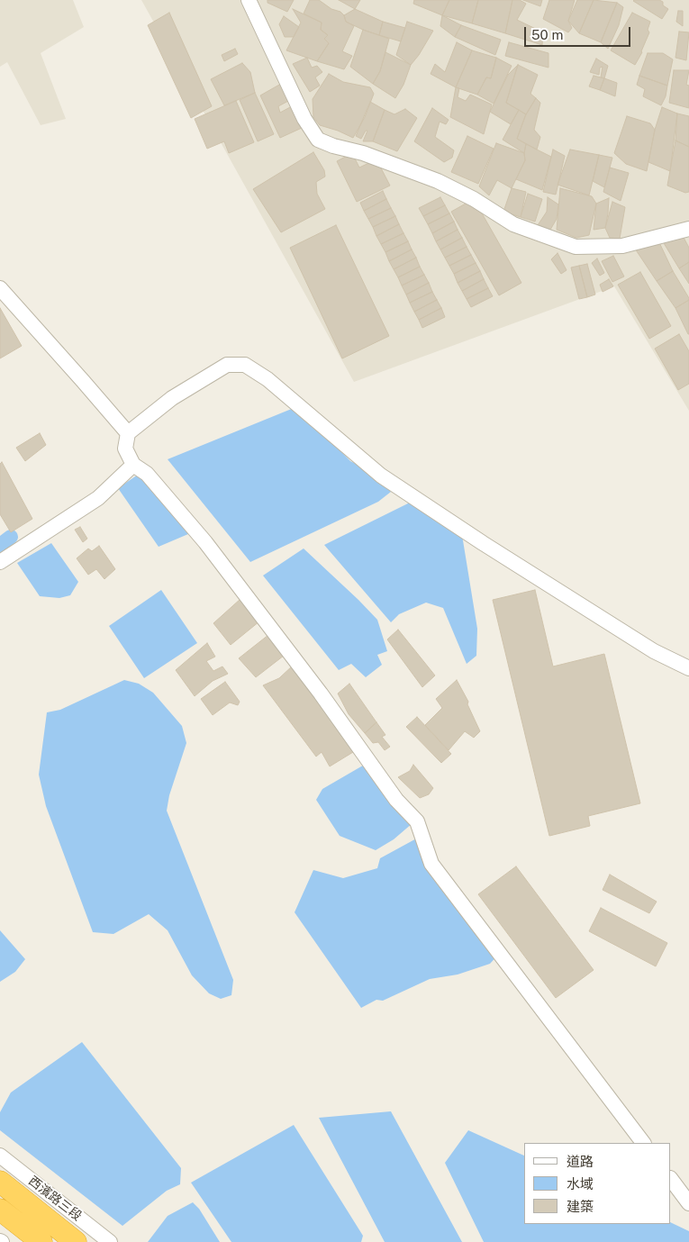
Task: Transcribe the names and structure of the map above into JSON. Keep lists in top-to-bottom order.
{
  "streets": {
    "street": ["西濱路三段"]
  },
  "legend": ["道路", "水域", "建築"],
  "scale_bar": "50 m"
}
